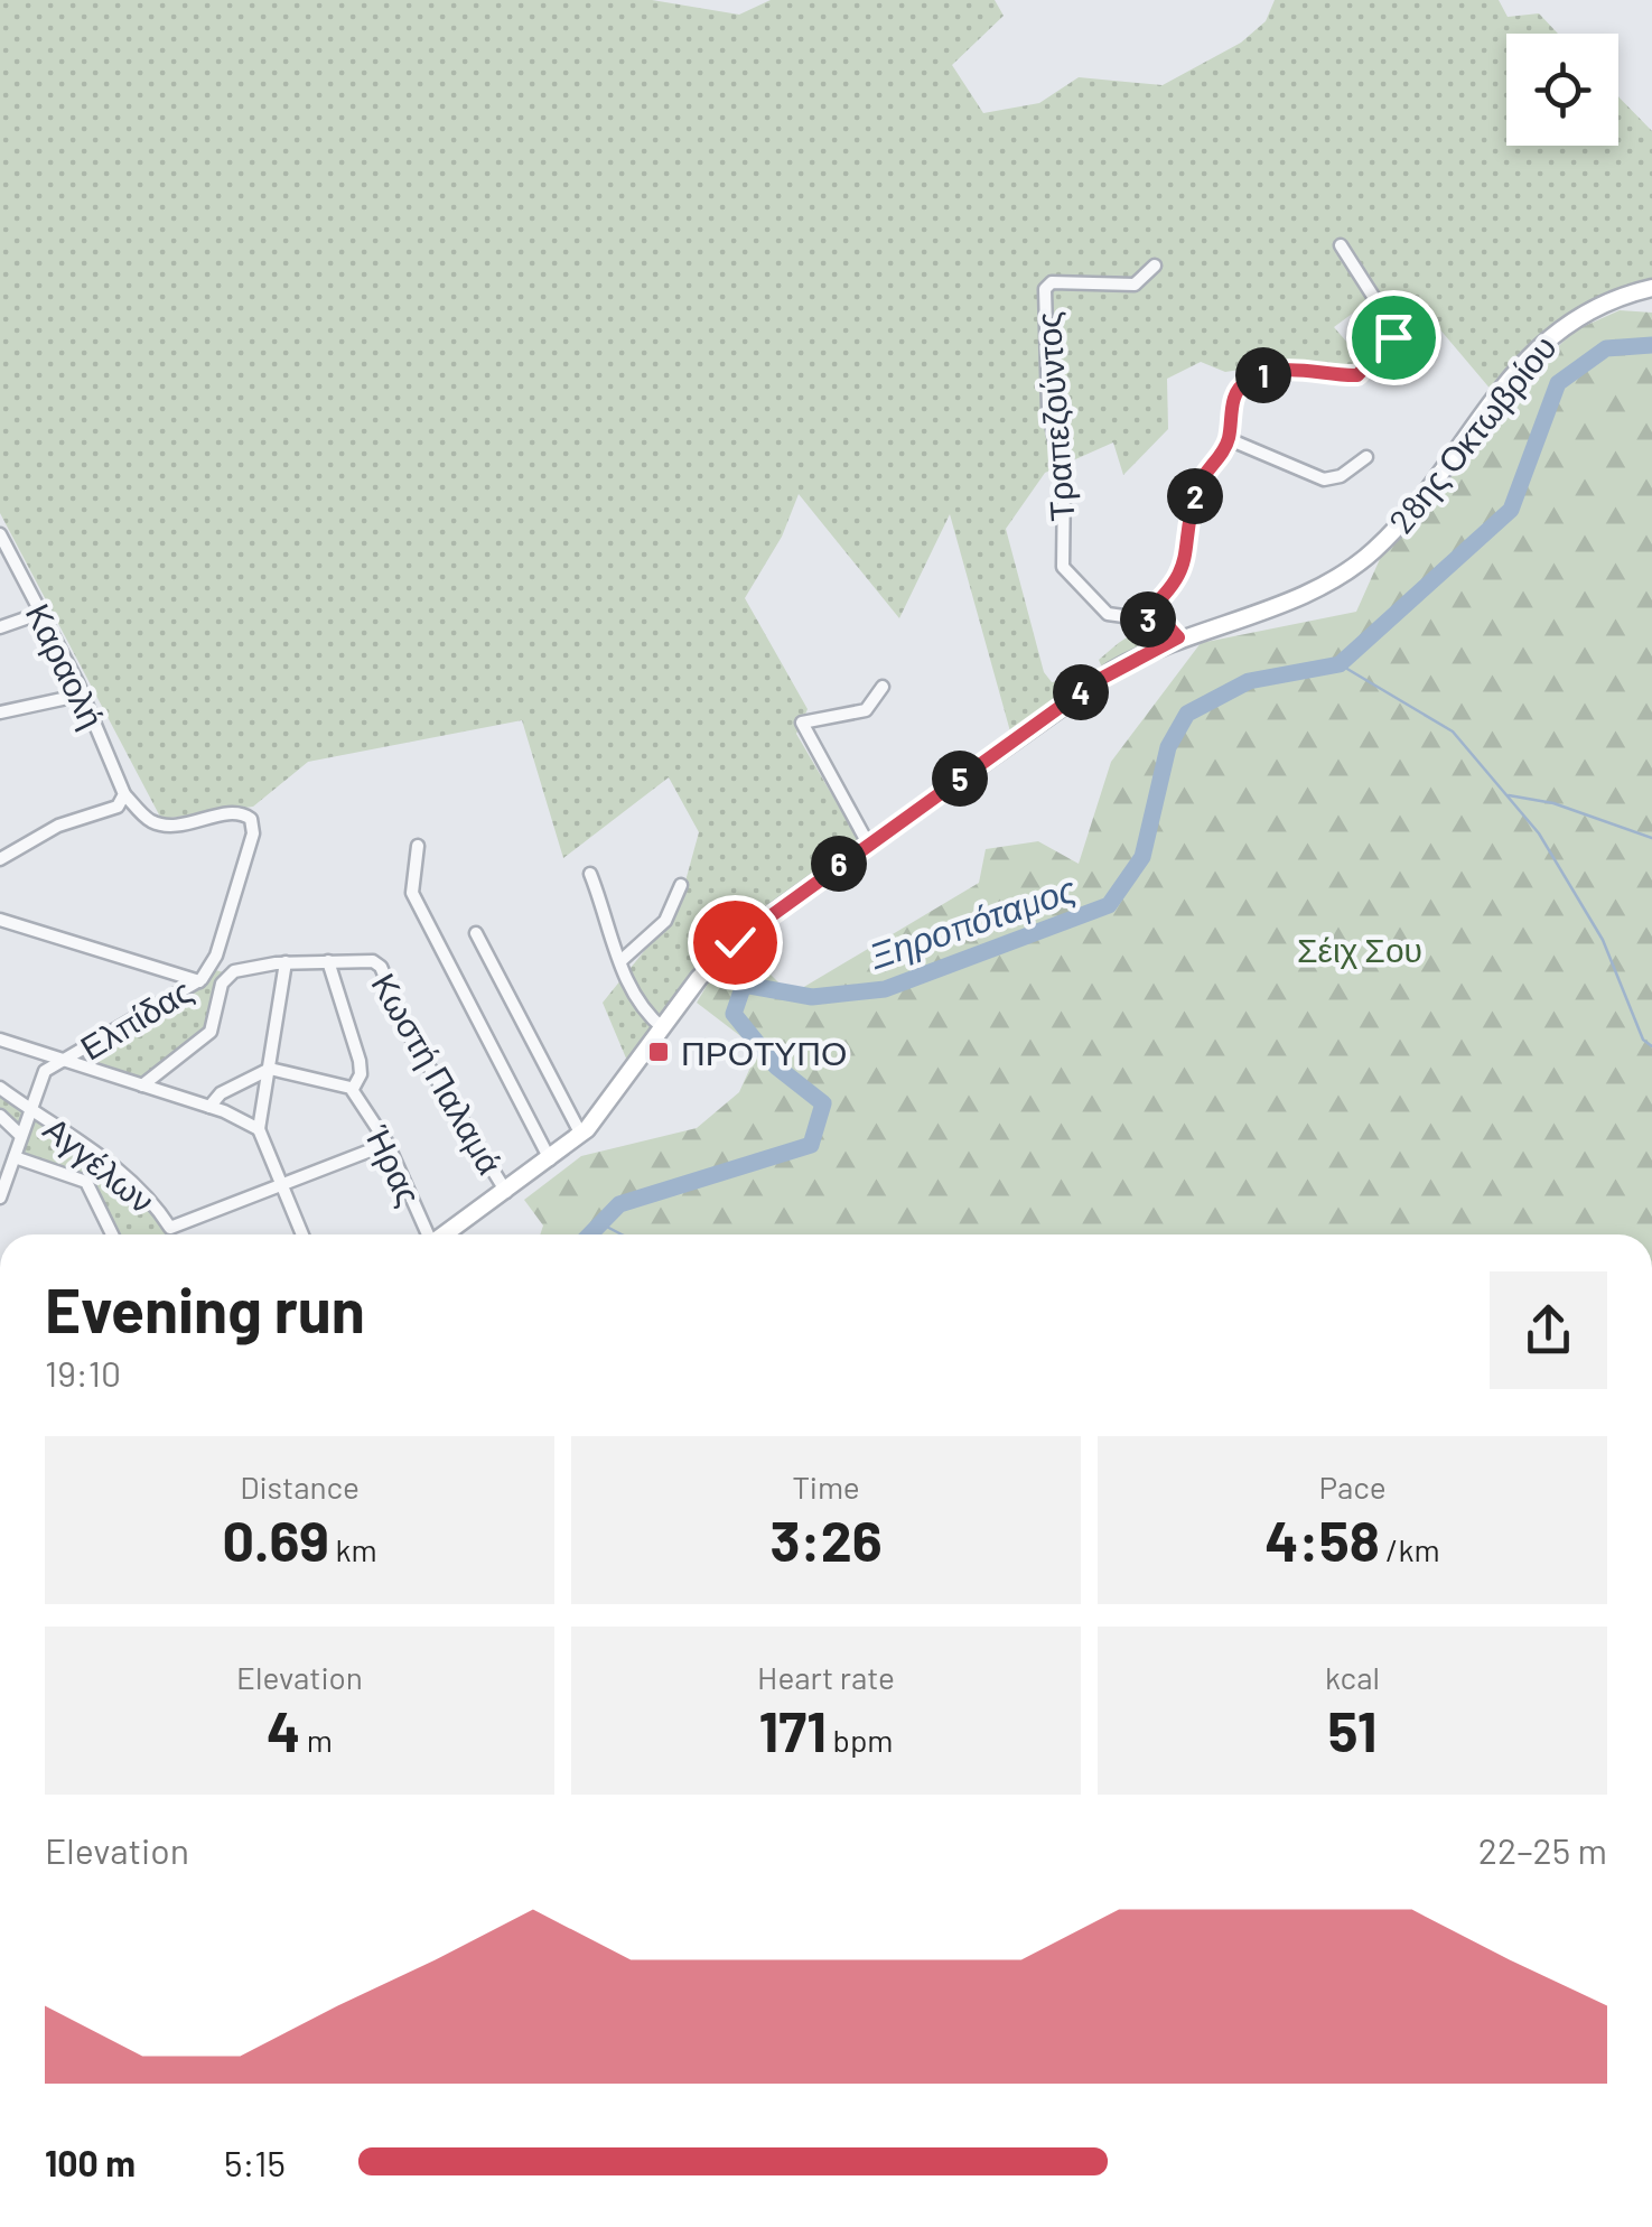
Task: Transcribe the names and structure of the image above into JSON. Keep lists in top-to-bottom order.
{
  "streets": {
    "main road": ["28ης Οκτωβρίου"],
    "street": [
      "Τραπεζούντος",
      "Καραολή",
      "Ελπίδας",
      "Κωστή Παλαμά",
      "Αγγέλων",
      "Ήρας"
    ]
  },
  "crossings": [
    ["28ης Οκτωβρίου", "Κωστή Παλαμά"],
    ["Καραολή", "Ελπίδας"],
    ["Ελπίδας", "Αγγέλων"],
    ["Κωστή Παλαμά", "Ήρας"],
    ["Αγγέλων", "Ήρας"]
  ],
  "water": ["Ξηροπόταμος"],
  "parks": ["Σέιχ Σου"],
  "places": {
    "transit": ["ΠΡΟΤΥΠΟ"]
  },
  "page": {
    "pins": [
      "1",
      "2",
      "3",
      "4",
      "5",
      "6"
    ],
    "heading": ["Evening run", "19:10"],
    "stats": [
      ["Distance", "0.69 km"],
      ["Time", "3:26"],
      ["Pace", "4:58 /km"],
      ["Elevation", "4 m"],
      ["Heart rate", "171 bpm"],
      ["kcal", "51"]
    ],
    "chart": ["Elevation", "22–25 m"],
    "list": [
      {
        "name": "100 m",
        "note": "5:15"
      }
    ]
  }
}
